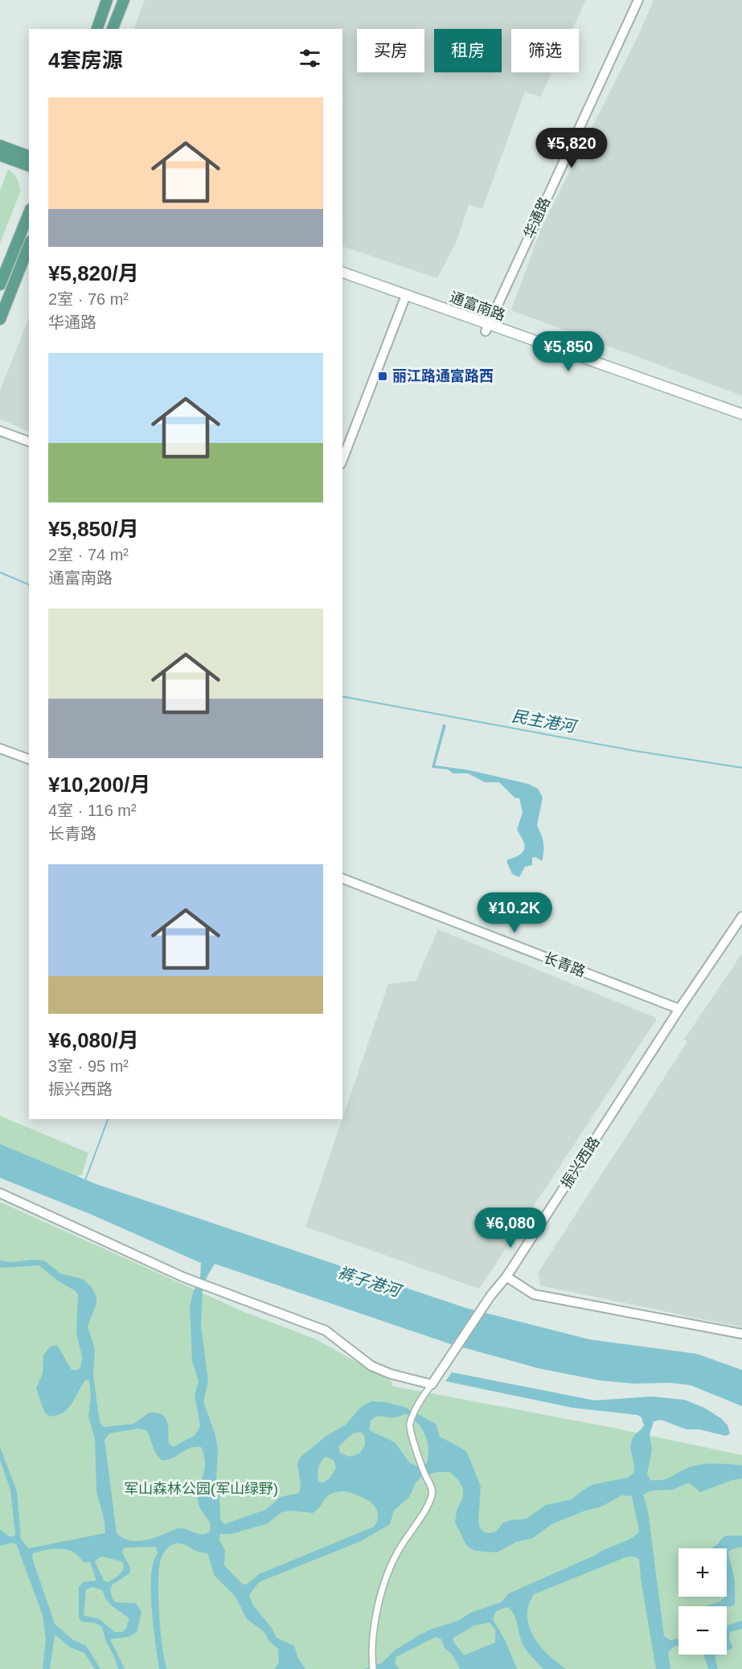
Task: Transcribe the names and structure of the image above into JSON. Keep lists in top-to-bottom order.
{
  "streets": {
    "main road": ["通富南路"],
    "street": ["华通路", "长青路", "振兴西路"]
  },
  "crossings": [
    ["华通路", "通富南路"],
    ["长青路", "振兴西路"]
  ],
  "water": ["民主港河", "裤子港河"],
  "parks": ["军山森林公园(军山绿野)"],
  "places": {
    "transit": ["丽江路通富路西"]
  },
  "page": {
    "chip": ["买房", "租房", "筛选"],
    "heading": "4套房源",
    "list": [
      {
        "name": "¥5,820/月",
        "note": "2室 · 76 m² · 华通路"
      },
      {
        "name": "¥5,850/月",
        "note": "2室 · 74 m² · 通富南路"
      },
      {
        "name": "¥10,200/月",
        "note": "4室 · 116 m² · 长青路"
      },
      {
        "name": "¥6,080/月",
        "note": "3室 · 95 m² · 振兴西路"
      }
    ],
    "price": [
      "¥5,820",
      "¥5,850",
      "¥10.2K",
      "¥6,080"
    ],
    "map_buttons": ["+", "−"]
  }
}
